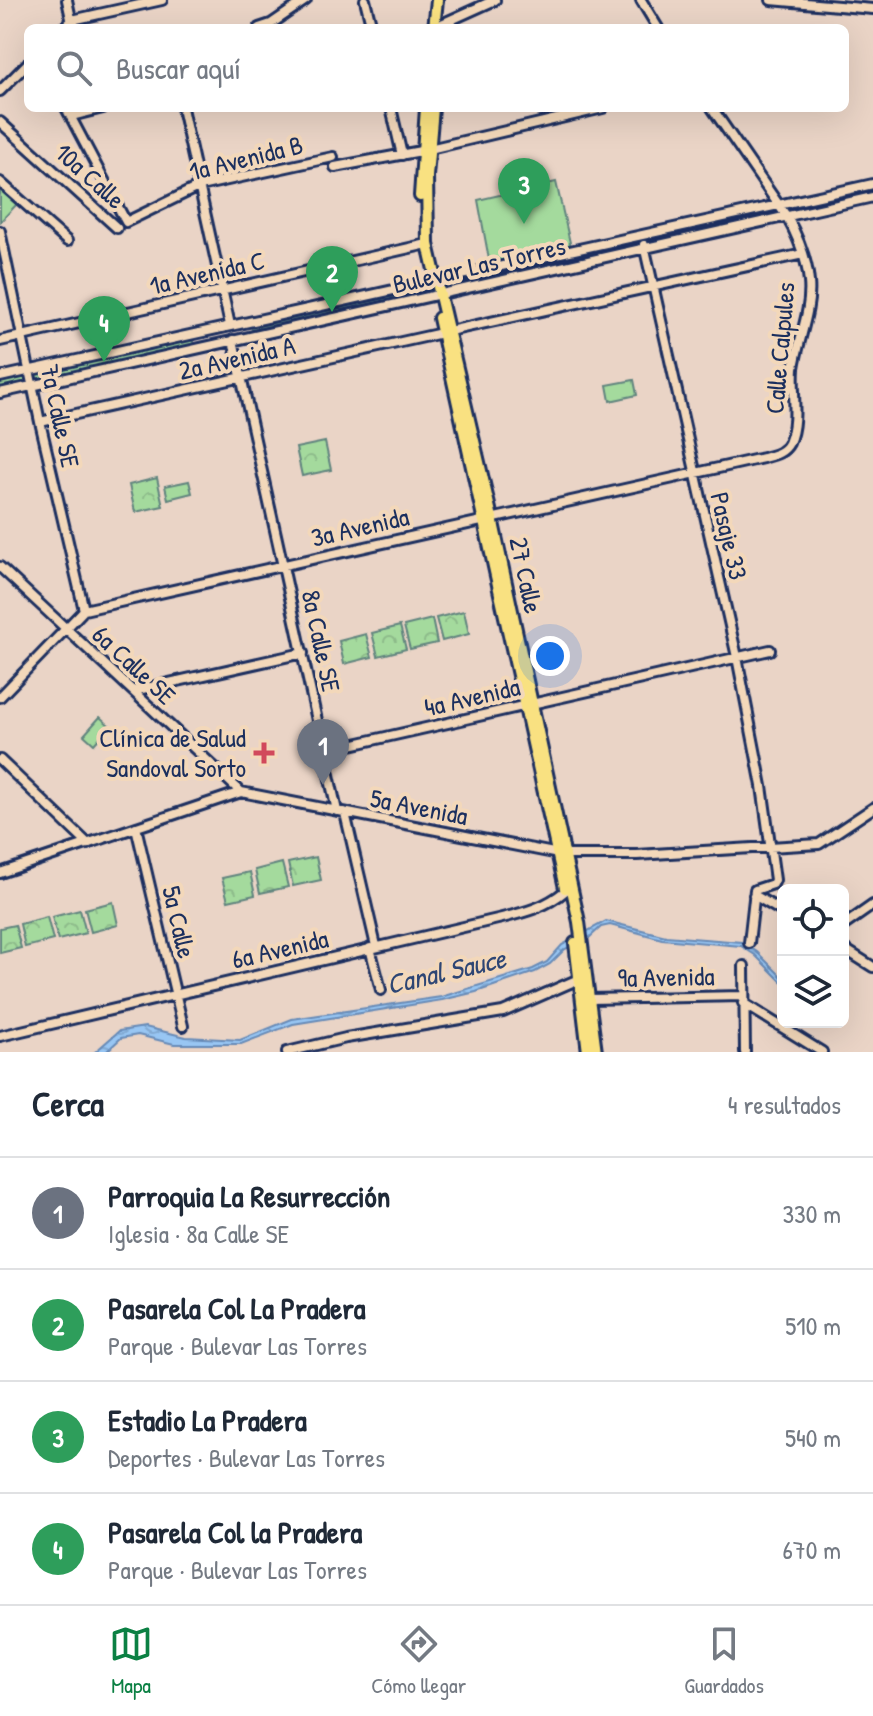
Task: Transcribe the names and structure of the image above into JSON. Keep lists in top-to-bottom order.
{
  "streets": {
    "main road": ["27 Calle"],
    "street": [
      "1a Avenida B",
      "10a Calle",
      "Bulevar Las Torres",
      "1a Avenida C",
      "Calle Calpules",
      "2a Avenida A",
      "7a Calle SE",
      "3a Avenida",
      "Pasaje 33",
      "8a Calle SE",
      "6a Calle SE",
      "4a Avenida",
      "5a Avenida",
      "5a Calle",
      "6a Avenida",
      "9a Avenida"
    ]
  },
  "crossings": [
    ["Bulevar Las Torres", "Calle Calpules"],
    ["Bulevar Las Torres", "7a Calle SE"],
    ["Bulevar Las Torres", "Pasaje 33"],
    ["Bulevar Las Torres", "27 Calle"],
    ["Bulevar Las Torres", "8a Calle SE"],
    ["1a Avenida C", "7a Calle SE"],
    ["1a Avenida C", "27 Calle"],
    ["Calle Calpules", "2a Avenida A"],
    ["Calle Calpules", "3a Avenida"],
    ["2a Avenida A", "7a Calle SE"],
    ["2a Avenida A", "Pasaje 33"],
    ["2a Avenida A", "27 Calle"],
    ["2a Avenida A", "8a Calle SE"],
    ["7a Calle SE", "3a Avenida"],
    ["3a Avenida", "Pasaje 33"],
    ["3a Avenida", "27 Calle"],
    ["3a Avenida", "8a Calle SE"],
    ["Pasaje 33", "4a Avenida"],
    ["Pasaje 33", "5a Avenida"],
    ["27 Calle", "4a Avenida"],
    ["27 Calle", "5a Avenida"],
    ["27 Calle", "6a Avenida"],
    ["27 Calle", "9a Avenida"],
    ["8a Calle SE", "4a Avenida"],
    ["8a Calle SE", "5a Avenida"],
    ["8a Calle SE", "6a Avenida"],
    ["6a Calle SE", "5a Avenida"],
    ["5a Avenida", "5a Calle"],
    ["5a Calle", "6a Avenida"]
  ],
  "water": ["Canal Sauce"],
  "places": {
    "health": ["Clínica de Salud Sandoval Sorto"]
  },
  "page": {
    "search": "Buscar aquí",
    "pins": [
      "3",
      "2",
      "4",
      "1"
    ],
    "heading": ["Cerca", "4 resultados"],
    "list": [
      {
        "mark": "1",
        "name": "Parroquia La Resurrección",
        "note": "Iglesia · 8a Calle SE",
        "value": "330 m"
      },
      {
        "mark": "2",
        "name": "Pasarela Col La Pradera",
        "note": "Parque · Bulevar Las Torres",
        "value": "510 m"
      },
      {
        "mark": "3",
        "name": "Estadio La Pradera",
        "note": "Deportes · Bulevar Las Torres",
        "value": "540 m"
      },
      {
        "mark": "4",
        "name": "Pasarela Col la Pradera",
        "note": "Parque · Bulevar Las Torres",
        "value": "670 m"
      }
    ],
    "nav": ["Mapa", "Cómo llegar", "Guardados"]
  }
}
